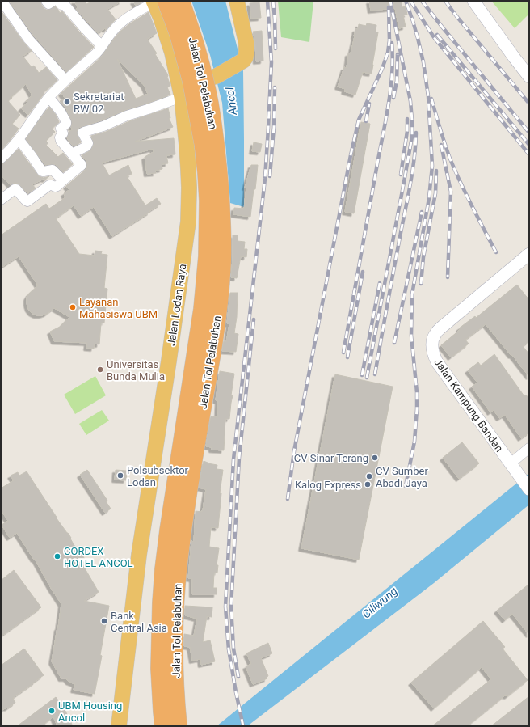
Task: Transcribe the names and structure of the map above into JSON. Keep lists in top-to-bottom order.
{
  "streets": {
    "highway": ["Jalan Tol Pelabuhan", "Jalan Lodan Raya"],
    "street": ["Jalan Kampung Bandan"]
  },
  "crossings": [
    ["Jalan Tol Pelabuhan", "Jalan Lodan Raya"]
  ],
  "water": ["Ancol", "Ciliwung"],
  "places": [
    "Sekretariat RW 02",
    "Layanan Mahasiswa UBM",
    "Universitas Bunda Mulia",
    "CV Sinar Terang",
    "Polsubsektor Lodan",
    "CV Sumber Abadi Jaya",
    "Kalog Express",
    "CORDEX HOTEL ANCOL",
    "Bank Central Asia",
    "UBM Housing Ancol"
  ]
}
